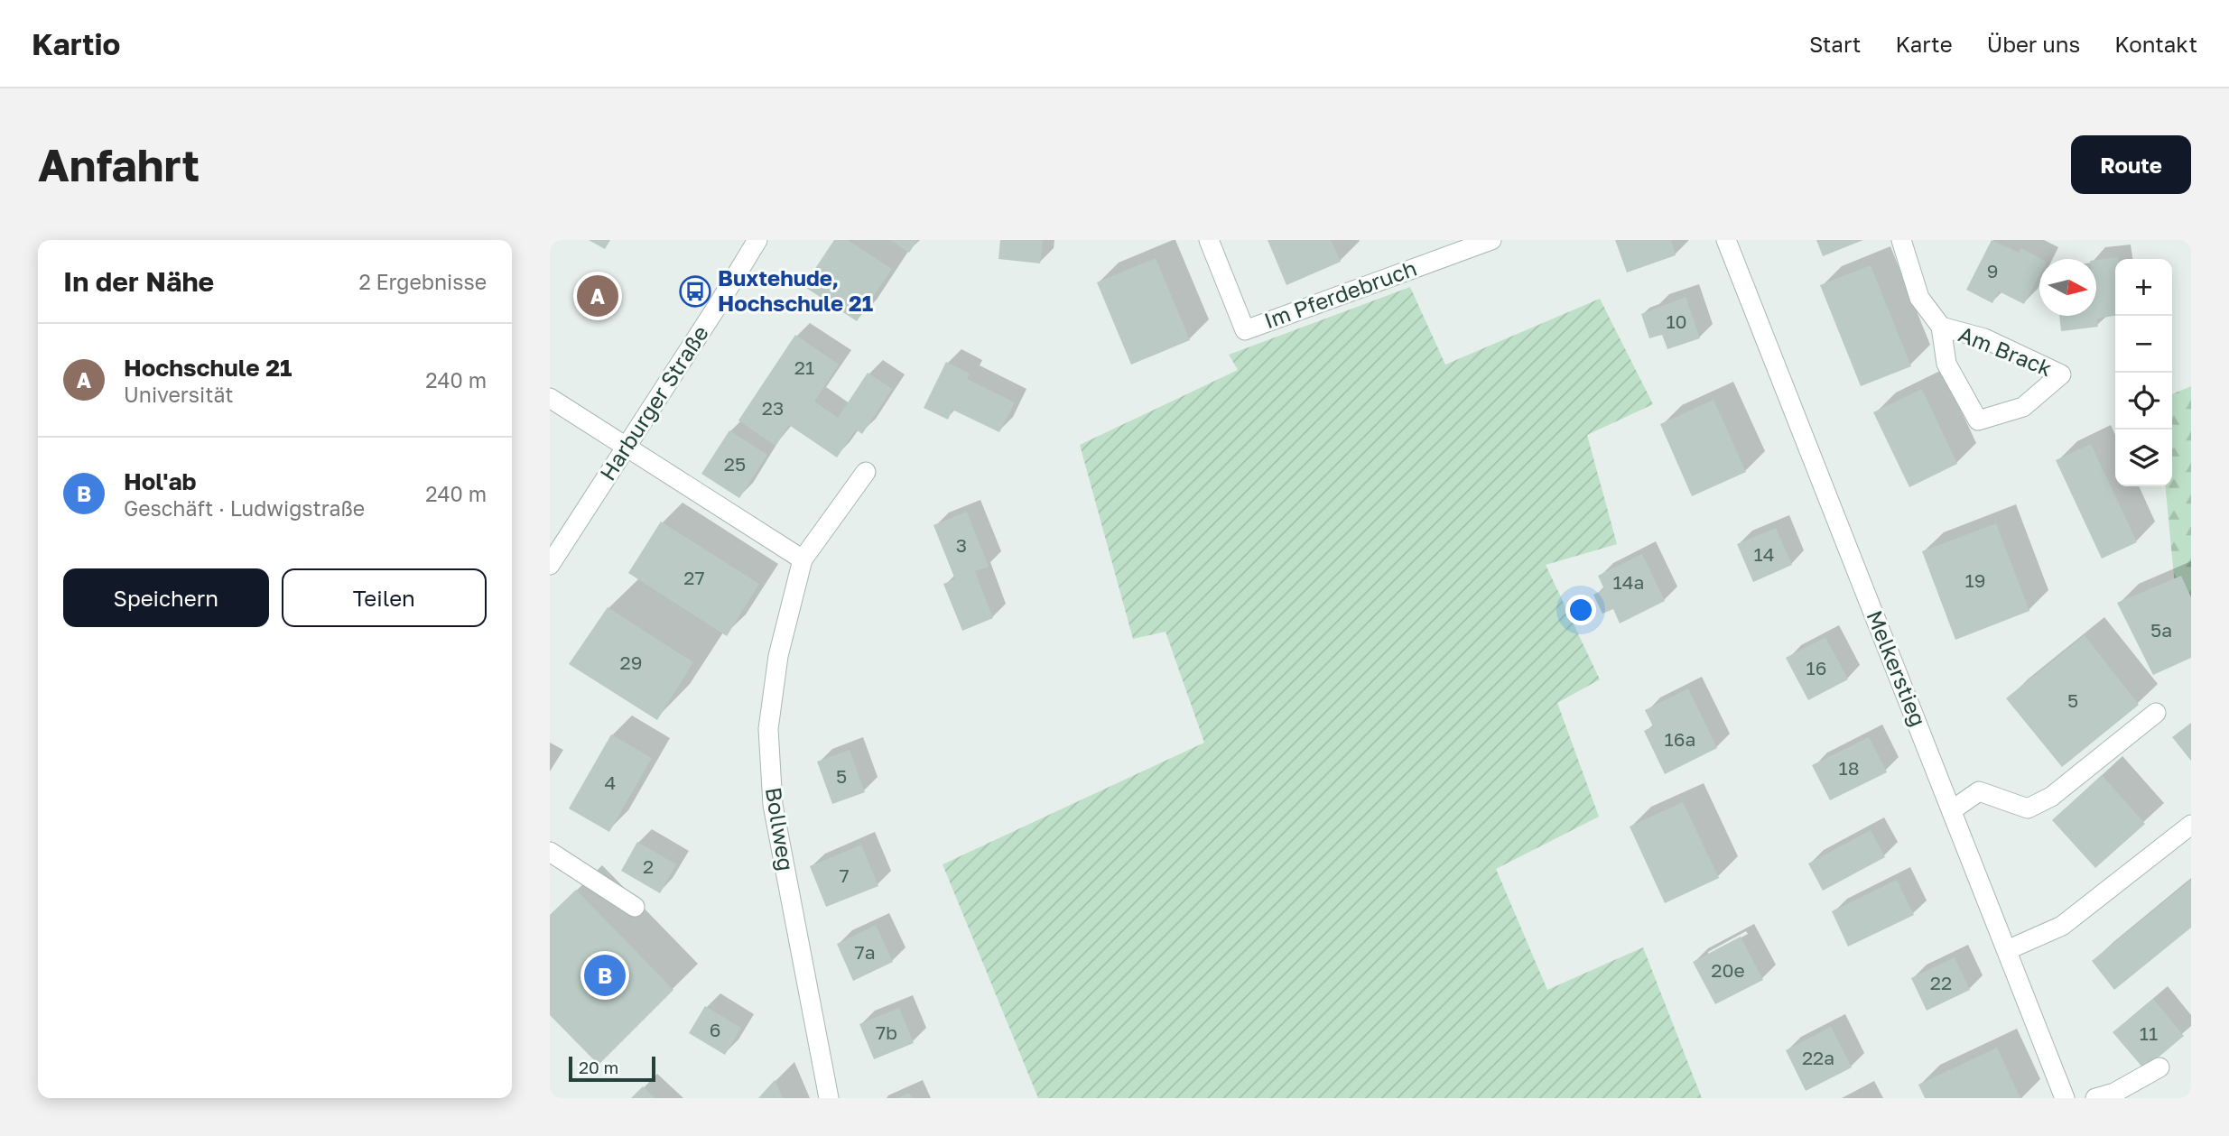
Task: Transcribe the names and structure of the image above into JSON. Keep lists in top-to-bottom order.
{
  "streets": {
    "street": [
      "Im Pferdebruch",
      "Am Brack",
      "Harburger Straße",
      "Melkerstieg",
      "Bollweg"
    ]
  },
  "places": {
    "bus stop": ["Buxtehude, Hochschule 21"]
  },
  "house_numbers": [
    "9",
    "10",
    "21",
    "23",
    "25",
    "3",
    "14",
    "27",
    "19",
    "14a",
    "5a",
    "29",
    "16",
    "5",
    "16a",
    "18",
    "5",
    "4",
    "2",
    "7",
    "7a",
    "20e",
    "22",
    "6",
    "7b",
    "11",
    "22a"
  ],
  "scale_bar": "20 m",
  "north": "right",
  "page": {
    "header": "Kartio",
    "nav": [
      "Start",
      "Karte",
      "Über uns",
      "Kontakt"
    ],
    "buttons": [
      "Route",
      ["Speichern", "Teilen"]
    ],
    "title": "Anfahrt",
    "heading": ["In der Nähe", "2 Ergebnisse"],
    "map_buttons": ["+", "−"],
    "pins": ["A", "B"],
    "list": [
      {
        "mark": "A",
        "name": "Hochschule 21",
        "note": "Universität",
        "value": "240 m"
      },
      {
        "mark": "B",
        "name": "Hol'ab",
        "note": "Geschäft · Ludwigstraße",
        "value": "240 m"
      }
    ],
    "scale": "20 m"
  }
}
